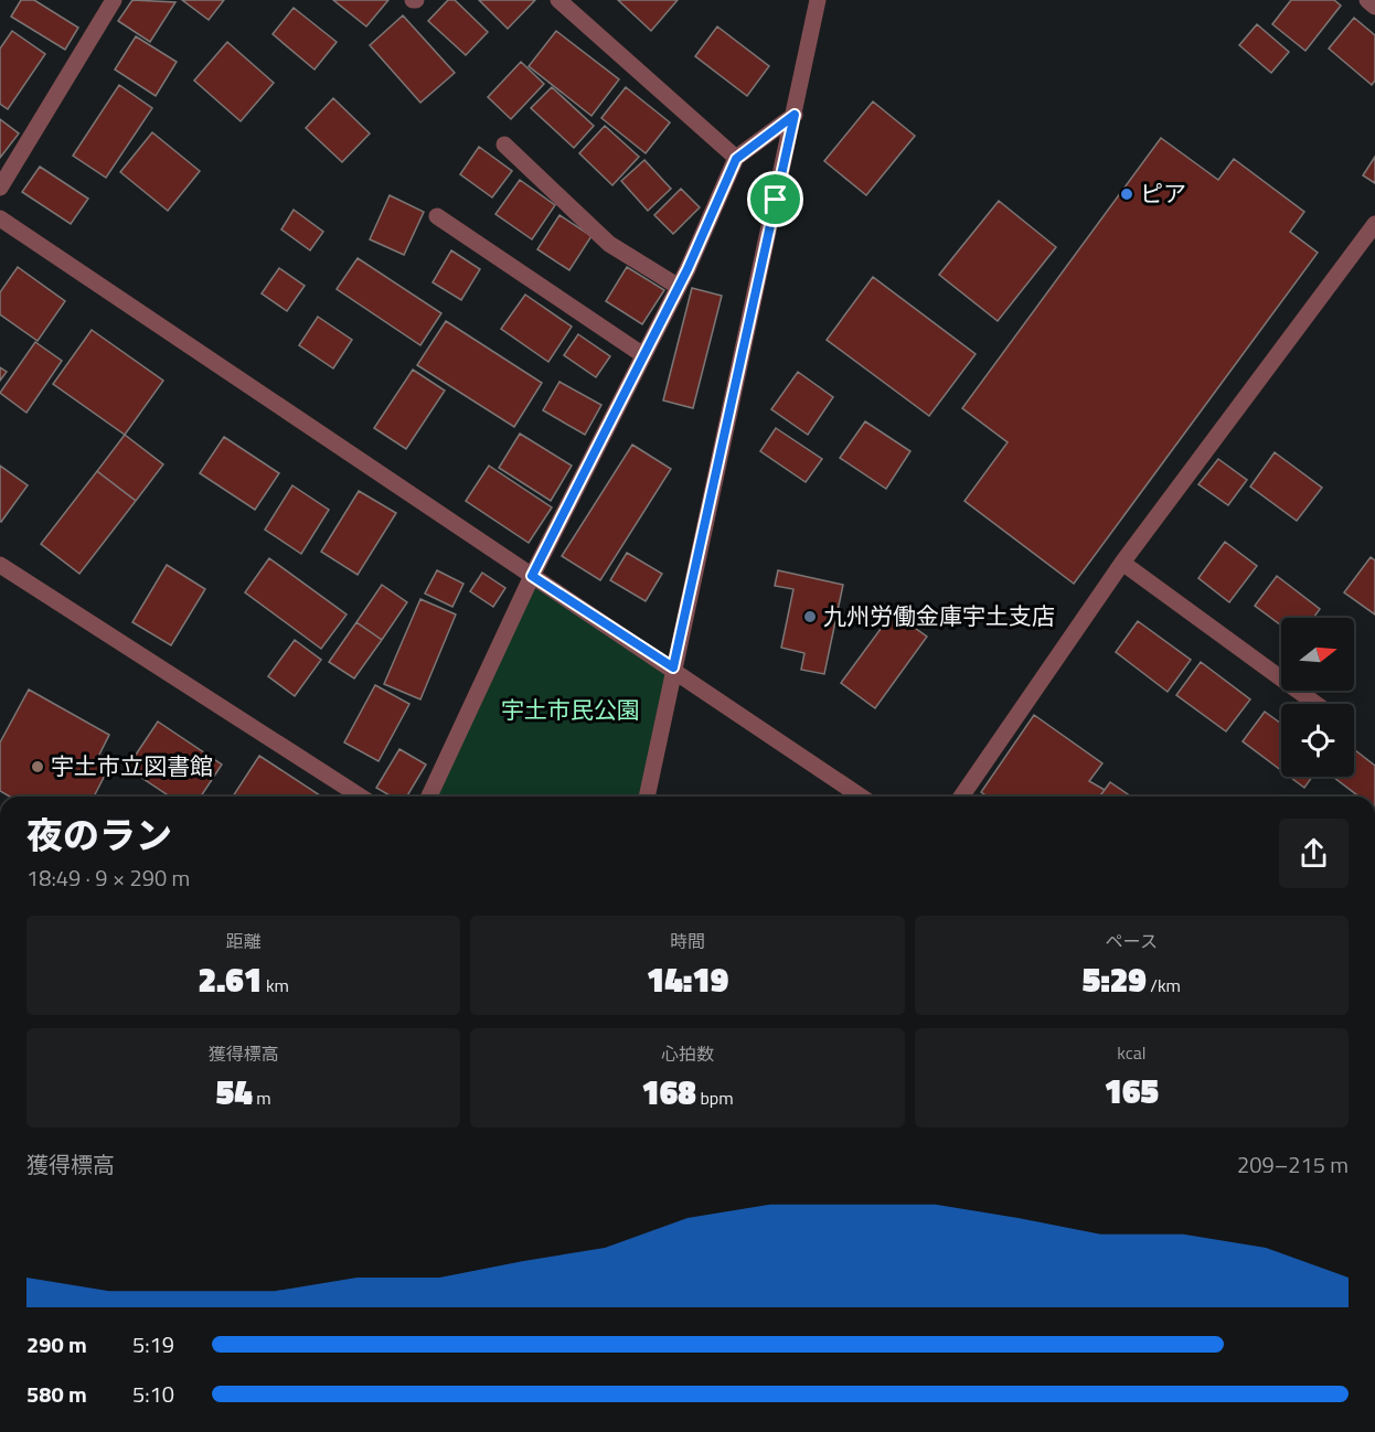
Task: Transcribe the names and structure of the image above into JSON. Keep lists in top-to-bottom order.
{
  "parks": ["宇土市民公園"],
  "places": ["ピア", "九州労働金庫宇土支店", "宇土市立図書館"],
  "north": "right",
  "page": {
    "heading": ["夜のラン", "18:49 · 9 × 290 m"],
    "stats": [
      ["距離", "2.61 km"],
      ["時間", "14:19"],
      ["ペース", "5:29 /km"],
      ["獲得標高", "54 m"],
      ["心拍数", "168 bpm"],
      ["kcal", "165"]
    ],
    "chart": ["獲得標高", "209–215 m"],
    "list": [
      {
        "name": "290 m",
        "note": "5:19"
      },
      {
        "name": "580 m",
        "note": "5:10"
      }
    ]
  }
}
